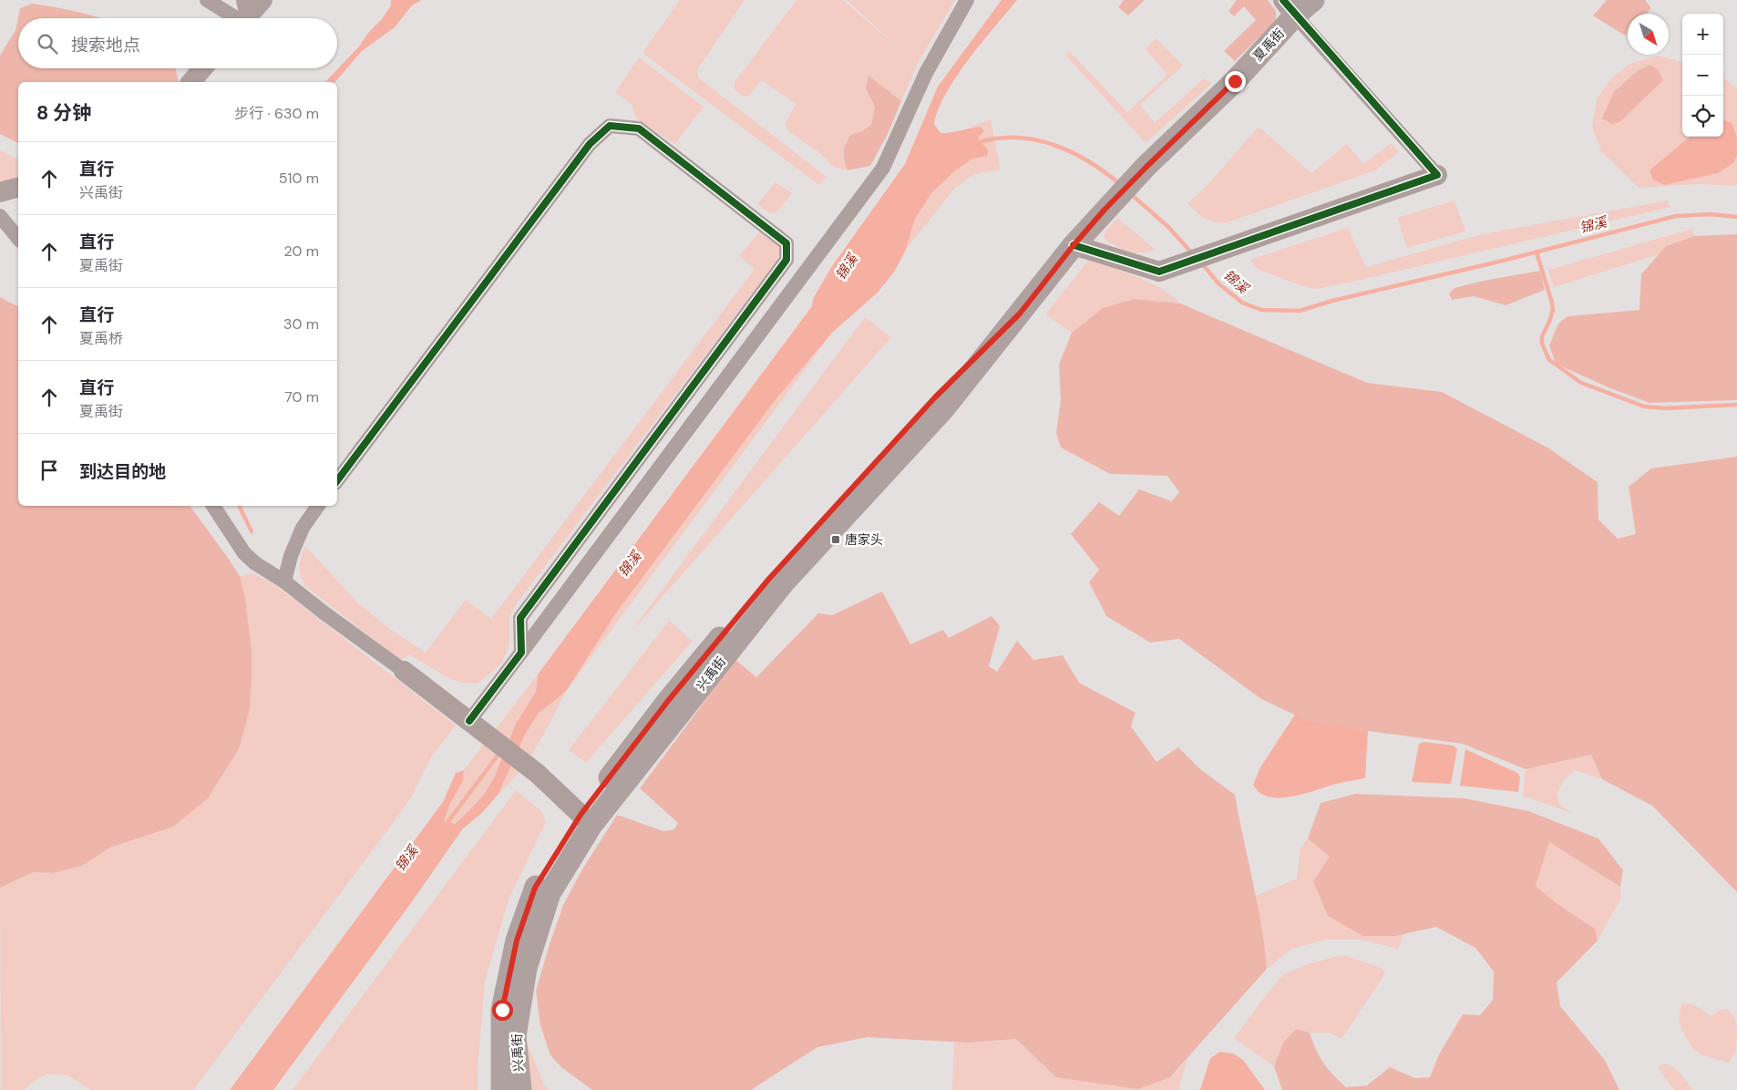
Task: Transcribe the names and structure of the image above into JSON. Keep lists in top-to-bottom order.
{
  "streets": {
    "main road": ["夏禹街", "兴禹街"]
  },
  "crossings": [
    ["夏禹街", "兴禹街"]
  ],
  "water": ["锦溪"],
  "places": {
    "transit": ["唐家头"]
  },
  "north": "bottom right",
  "page": {
    "map_buttons": ["+", "−"],
    "search": "搜索地点",
    "heading": ["8 分钟", "步行 · 630 m"],
    "list": [
      ["直行", "兴禹街", "510 m"],
      ["直行", "夏禹街", "20 m"],
      ["直行", "夏禹桥", "30 m"],
      ["直行", "夏禹街", "70 m"],
      "到达目的地"
    ]
  }
}
